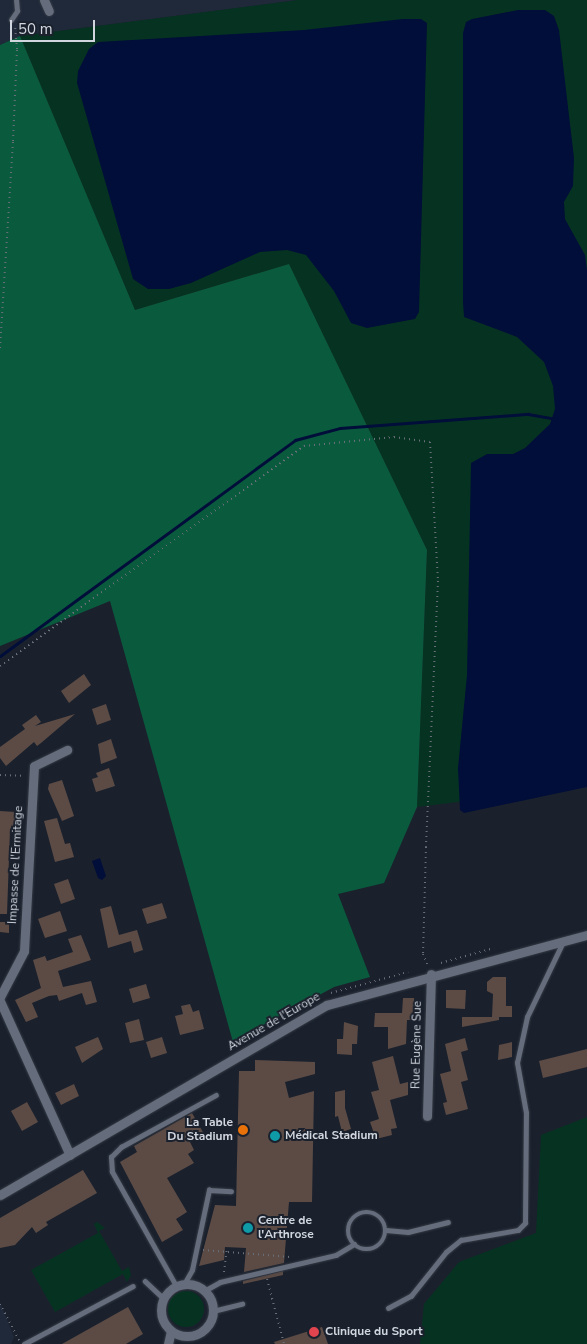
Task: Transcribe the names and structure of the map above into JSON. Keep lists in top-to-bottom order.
{
  "streets": {
    "street": ["Impasse de l'Ermitage", "Avenue de l'Europe", "Rue Eugène Sue"]
  },
  "crossings": [
    ["Avenue de l'Europe", "Rue Eugène Sue"]
  ],
  "places": [
    "La Table Du Stadium",
    "Médical Stadium",
    "Centre de l'Arthrose",
    "Clinique du Sport"
  ],
  "scale_bar": "50 m"
}
